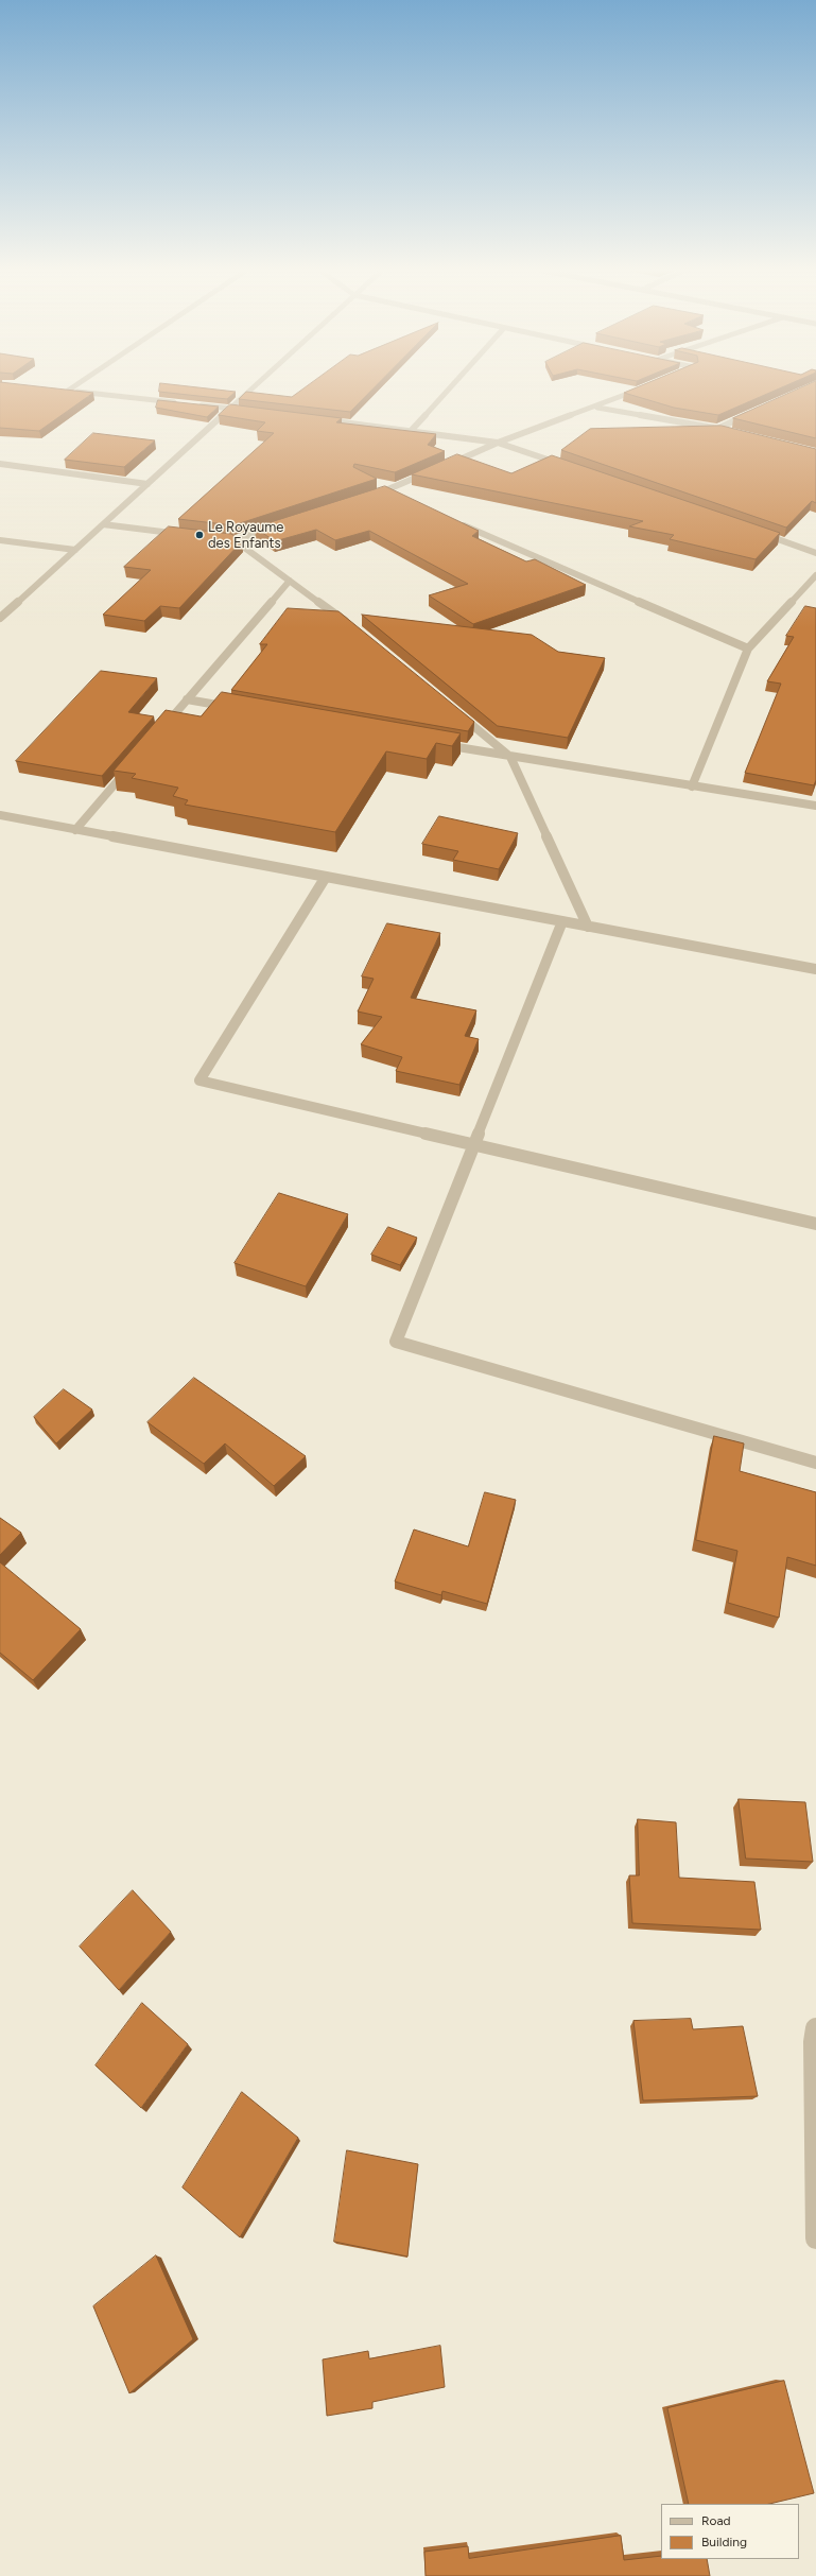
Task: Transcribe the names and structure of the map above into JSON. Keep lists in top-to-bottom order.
{
  "places": ["Le Royaume des Enfants"],
  "legend": ["Road", "Building"]
}
